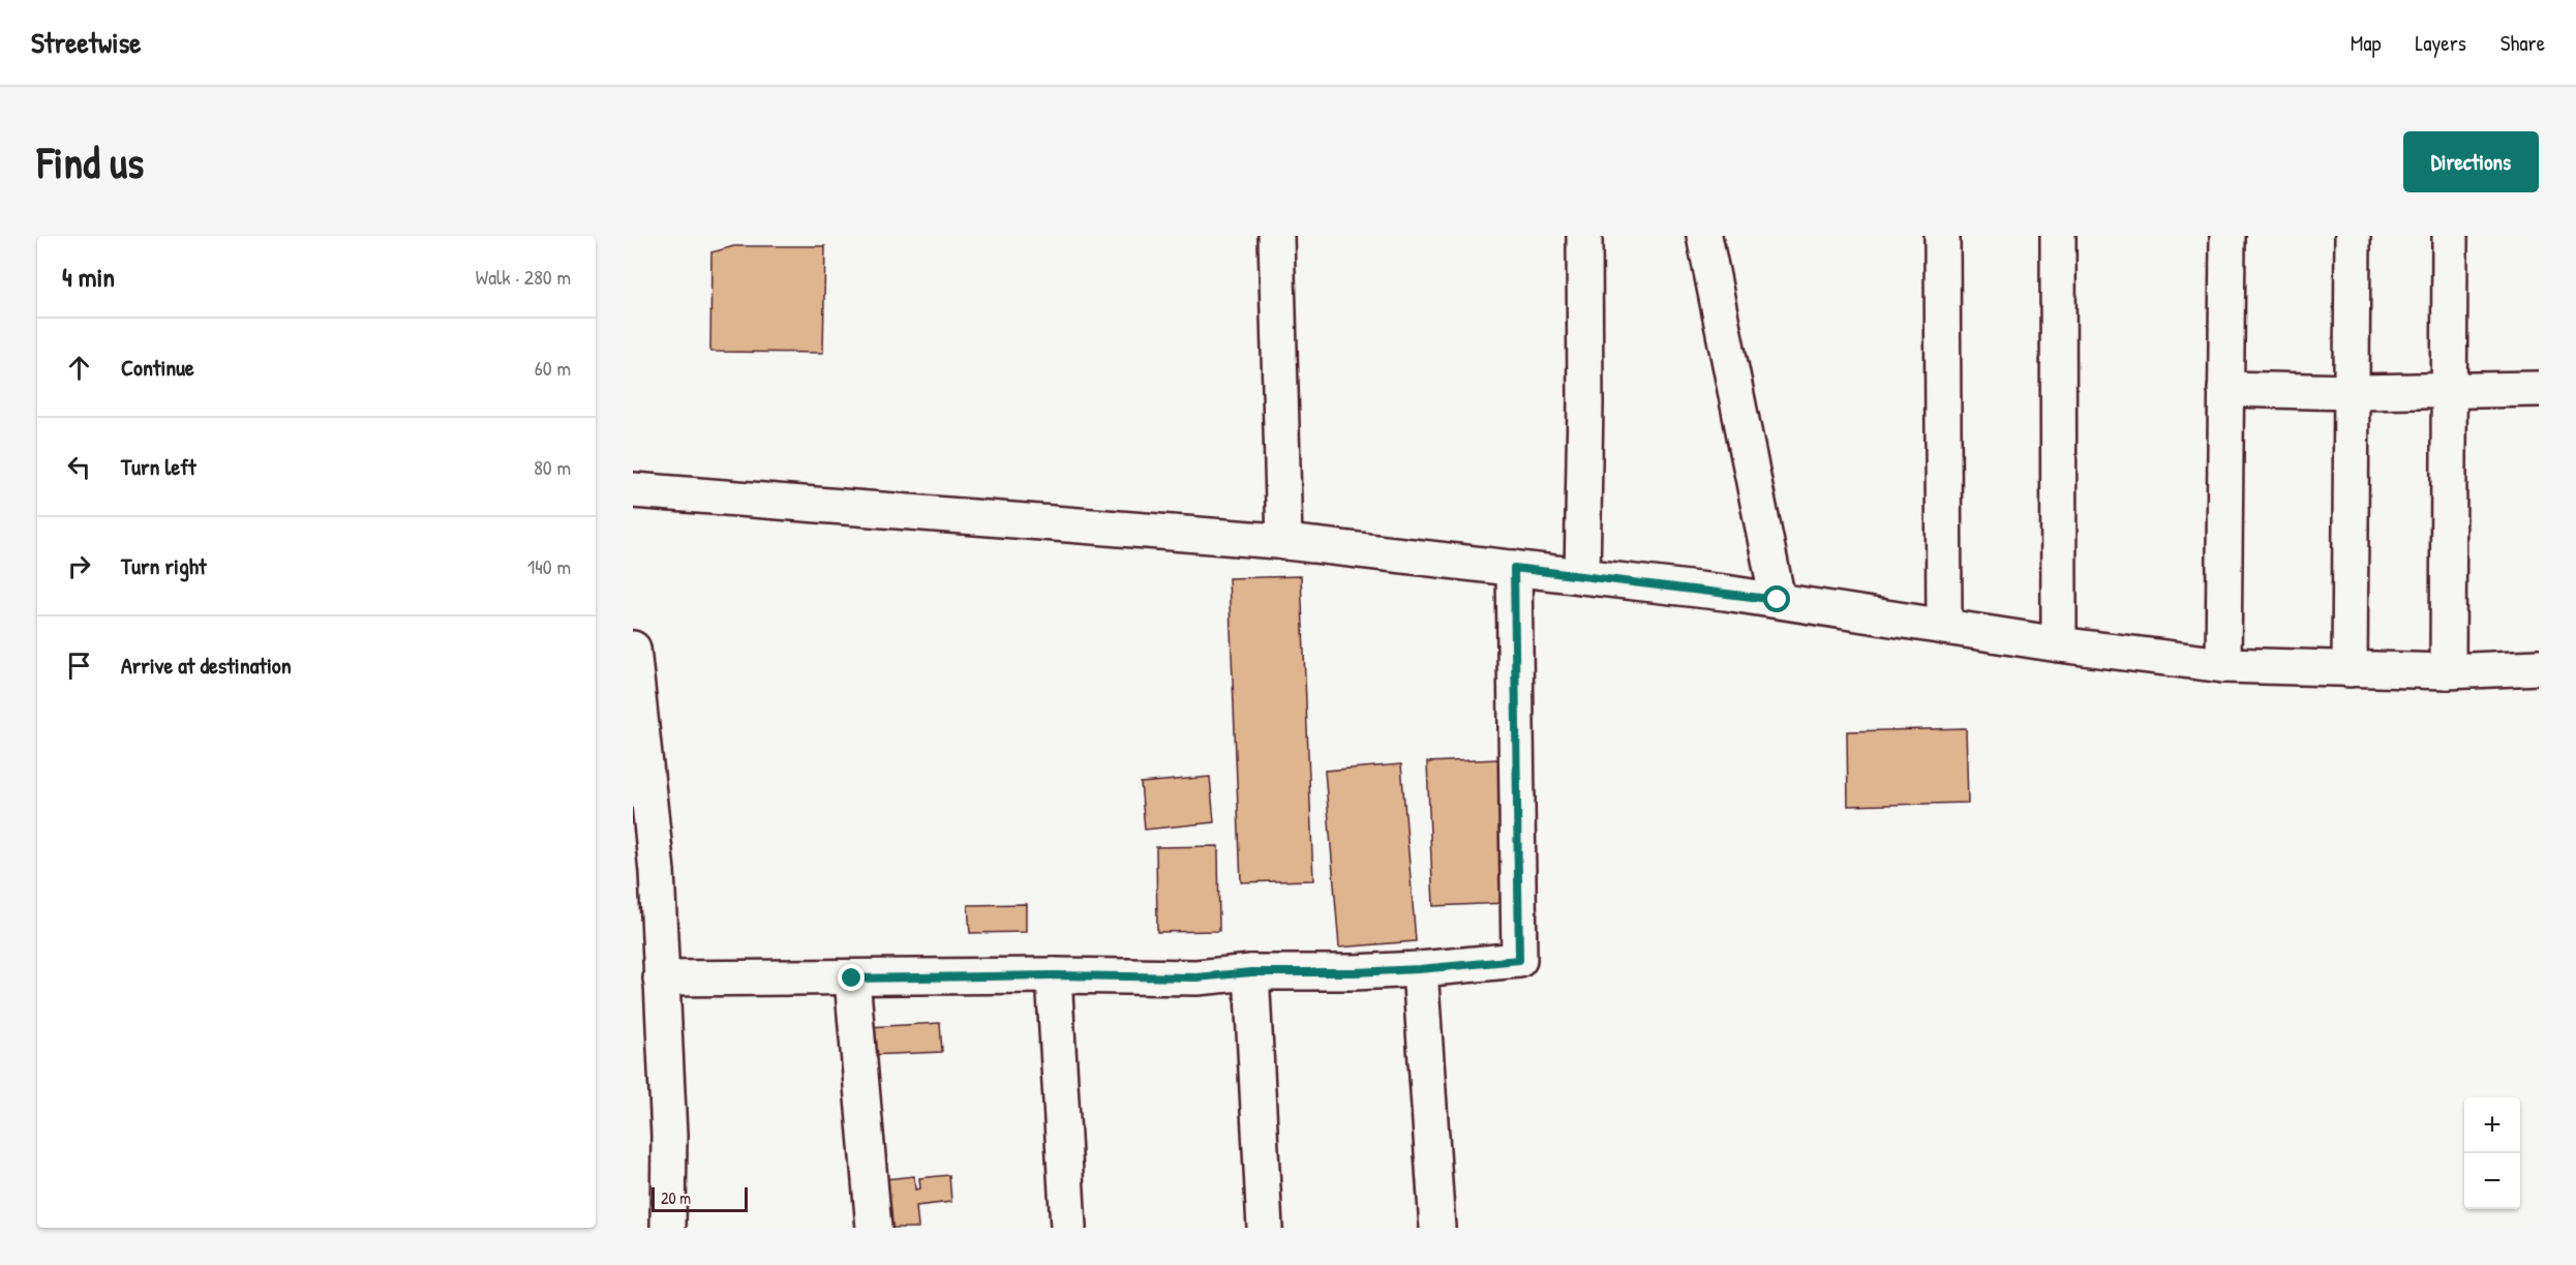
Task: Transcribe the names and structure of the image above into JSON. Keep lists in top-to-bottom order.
{
  "scale_bar": "20 m",
  "page": {
    "header": "Streetwise",
    "nav": ["Map", "Layers", "Share"],
    "buttons": "Directions",
    "title": "Find us",
    "heading": ["4 min", "Walk · 280 m"],
    "list": [
      ["Continue", "60 m"],
      ["Turn left", "80 m"],
      ["Turn right", "140 m"],
      "Arrive at destination"
    ],
    "map_buttons": ["+", "−"],
    "scale": "20 m"
  }
}
